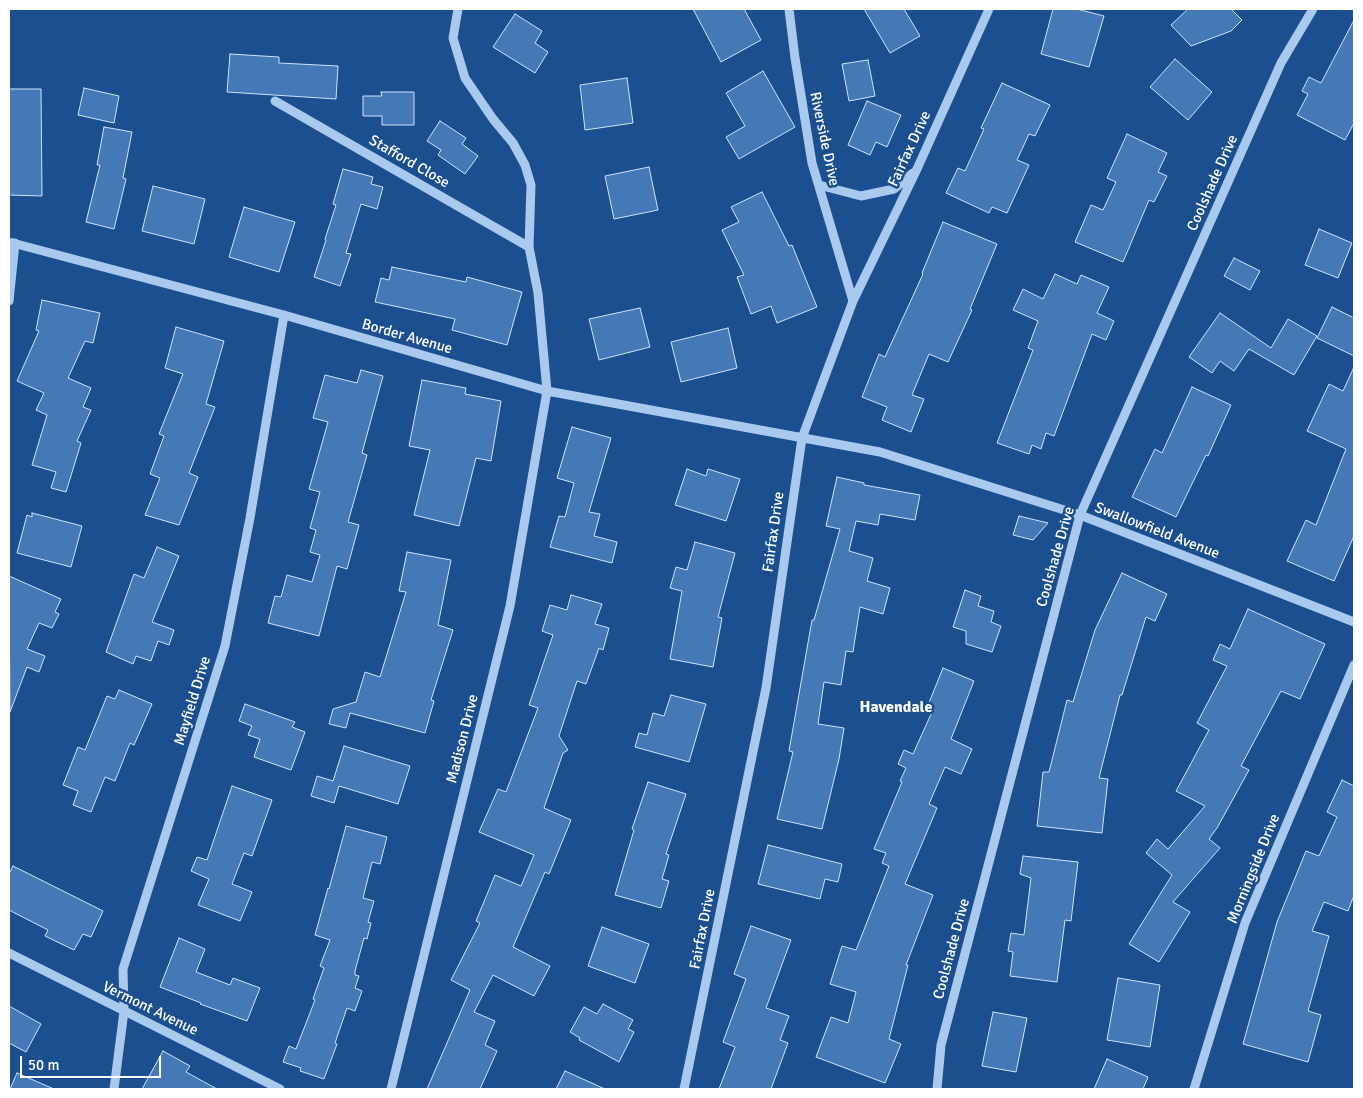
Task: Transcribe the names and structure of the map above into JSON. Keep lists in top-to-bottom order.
{
  "streets": {
    "street": [
      "Riverside Drive",
      "Fairfax Drive",
      "Stafford Close",
      "Coolshade Drive",
      "Border Avenue",
      "Swallowfield Avenue",
      "Mayfield Drive",
      "Madison Drive",
      "Morningside Drive",
      "Vermont Avenue"
    ]
  },
  "crossings": [
    ["Riverside Drive", "Fairfax Drive"],
    ["Fairfax Drive", "Border Avenue"],
    ["Fairfax Drive", "Swallowfield Avenue"],
    ["Stafford Close", "Madison Drive"],
    ["Coolshade Drive", "Swallowfield Avenue"],
    ["Border Avenue", "Swallowfield Avenue"],
    ["Border Avenue", "Mayfield Drive"],
    ["Border Avenue", "Madison Drive"],
    ["Mayfield Drive", "Vermont Avenue"]
  ],
  "districts": ["Havendale"],
  "scale_bar": "50 m"
}
